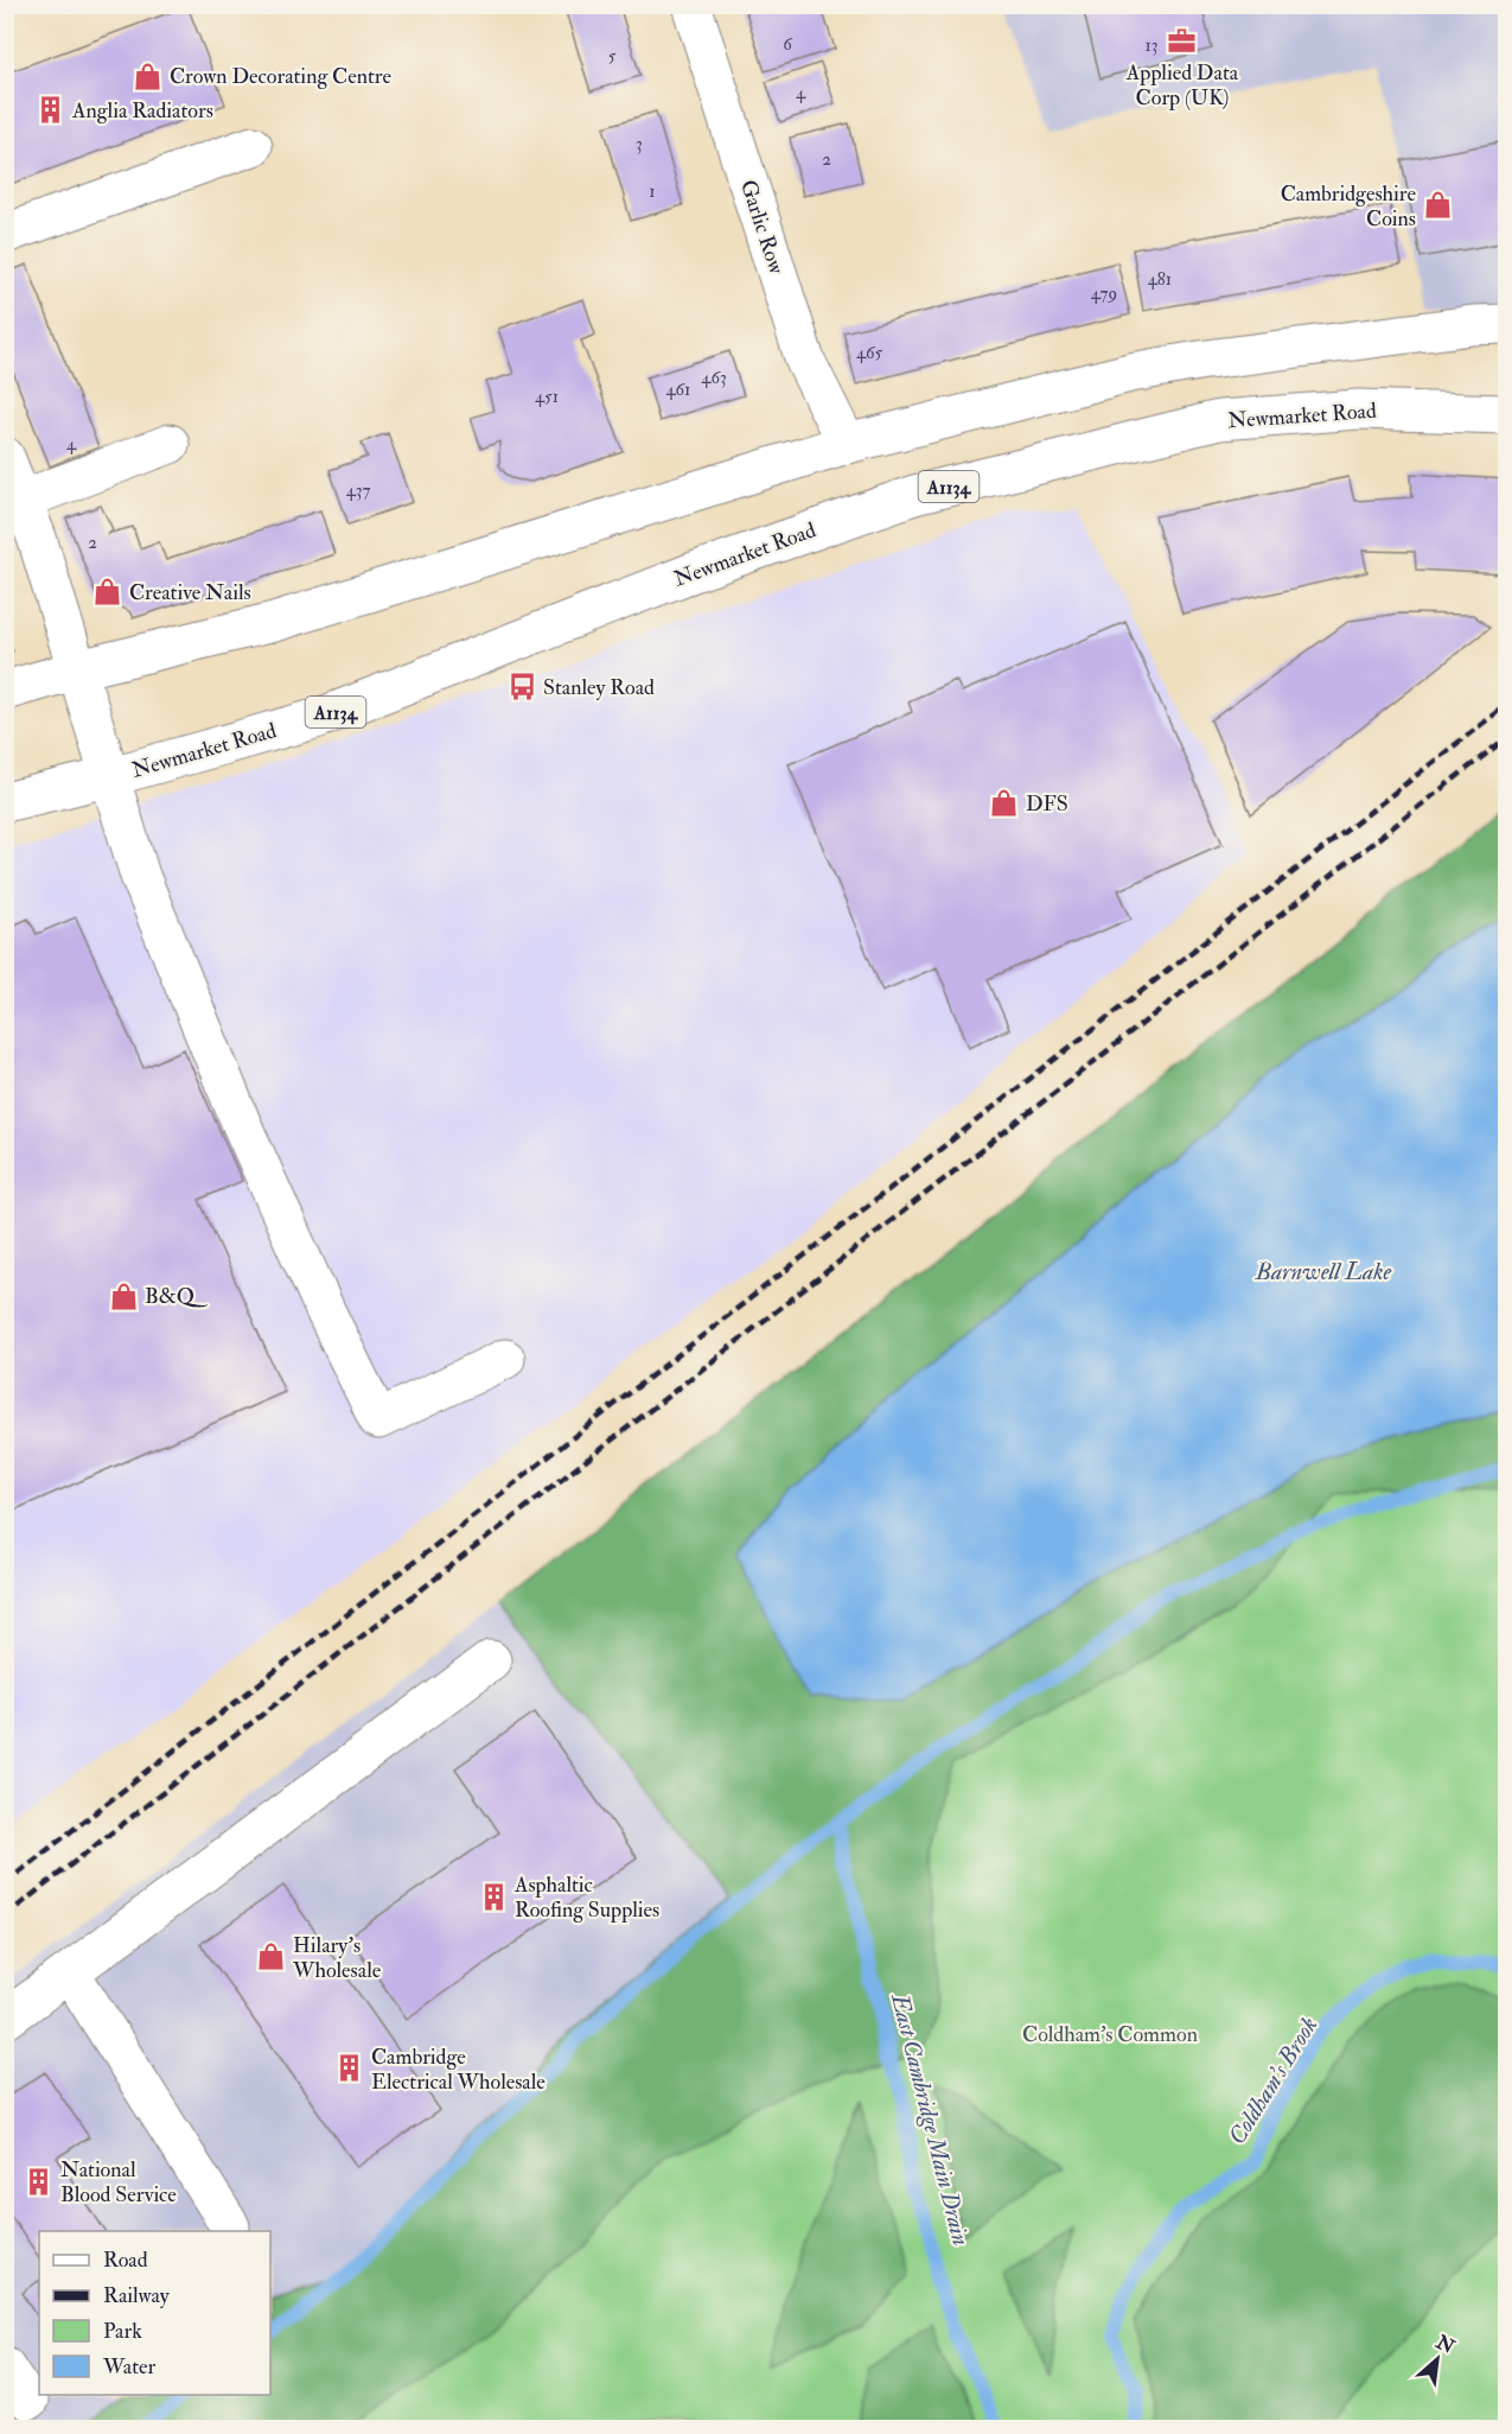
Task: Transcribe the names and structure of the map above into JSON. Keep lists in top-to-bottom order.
{
  "streets": {
    "main road": ["Garlic Row", "Newmarket Road", "A1134"]
  },
  "water": ["Barnwell Lake", "Coldham's Brook", "East Cambridge Main Drain"],
  "parks": ["Coldham's Common"],
  "places": {
    "office": ["Applied Data Corp (UK)"],
    "shop": [
      "Crown Decorating Centre",
      "Cambridgeshire Coins",
      "Creative Nails",
      "DFS",
      "B&Q",
      "Hilary's Wholesale"
    ],
    "building": [
      "Anglia Radiators",
      "Asphaltic Roofing Supplies",
      "Cambridge Electrical Wholesale",
      "National Blood Service"
    ],
    "bus stop": ["Stanley Road"]
  },
  "house_numbers": [
    "6",
    "13",
    "5",
    "4",
    "3",
    "2",
    "1",
    "481",
    "479",
    "465",
    "463",
    "461",
    "451",
    "4",
    "437",
    "2"
  ],
  "legend": [
    "Road",
    "Railway",
    "Park",
    "Water"
  ],
  "north": "top right"
}
